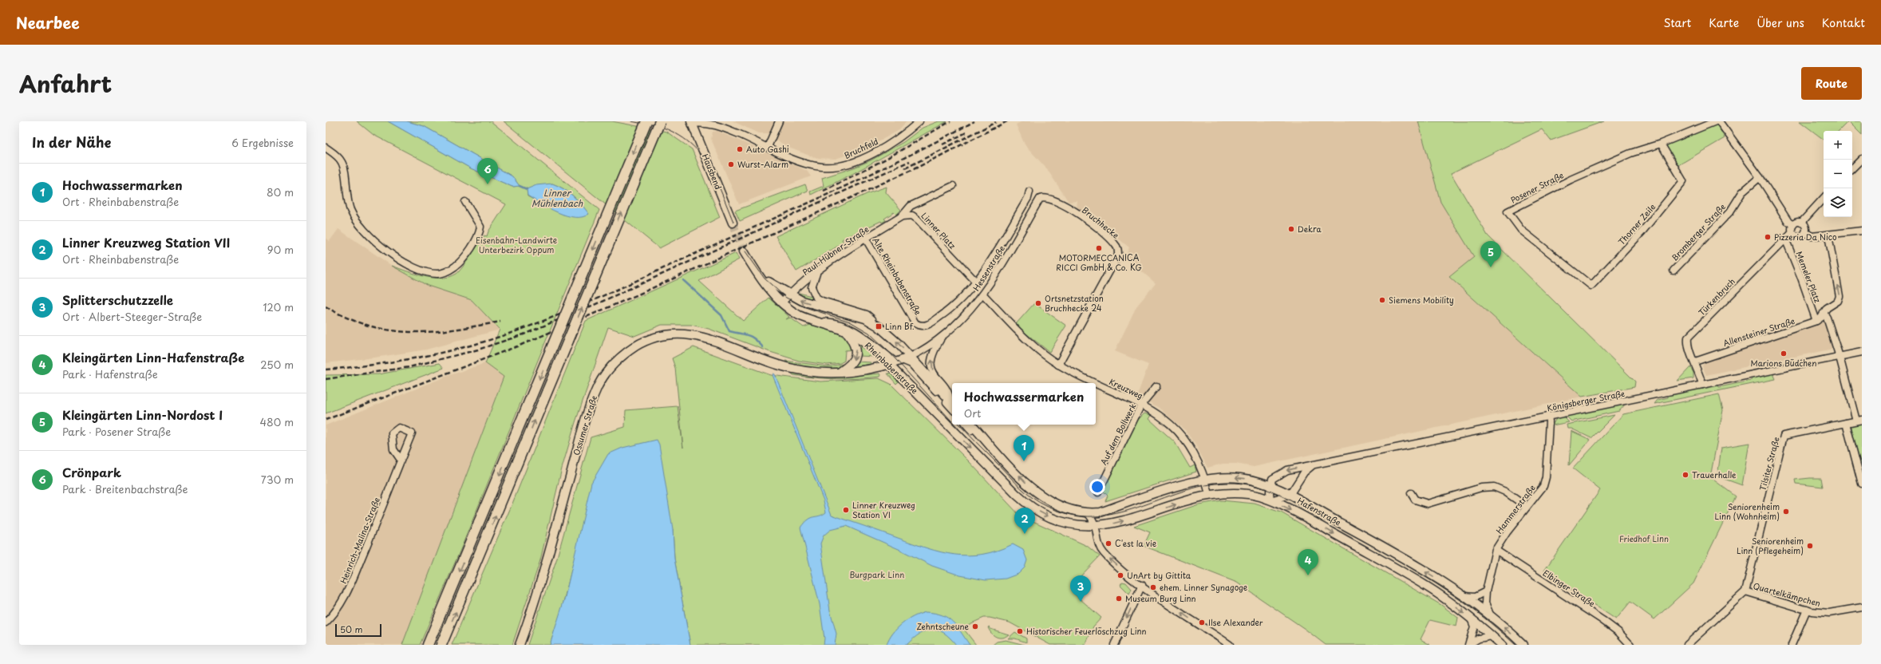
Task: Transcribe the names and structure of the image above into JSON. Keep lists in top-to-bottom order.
{
  "streets": {
    "main road": [
      "Hausbend",
      "Rheinbabenstraße",
      "Ossumer Straße",
      "Hafenstraße"
    ],
    "street": [
      "Bruchfeld",
      "Posener Straße",
      "Bruchhecke",
      "Thorner Zeile",
      "Linner Platz",
      "Bromberger Straße",
      "Paul-Hübner-Straße",
      "Hessenstraße",
      "Alte Rheinbabenstraße",
      "Memeler Platz",
      "Türkenbruch",
      "Allensteiner Straße",
      "Kreuzweg",
      "Königsberger Straße",
      "Auf dem Bollwerk",
      "Tilsiter Straße",
      "Hammerstraße",
      "Heinrich-Malina-Straße",
      "Elbinger Straße",
      "Quartelkämpchen"
    ]
  },
  "crossings": [
    ["Bruchfeld", "Hausbend"],
    ["Posener Straße", "Thorner Zeile"],
    ["Bruchhecke", "Hessenstraße"],
    ["Bruchhecke", "Kreuzweg"],
    ["Linner Platz", "Paul-Hübner-Straße"],
    ["Linner Platz", "Alte Rheinbabenstraße"],
    ["Paul-Hübner-Straße", "Alte Rheinbabenstraße"],
    ["Paul-Hübner-Straße", "Rheinbabenstraße"],
    ["Hessenstraße", "Kreuzweg"],
    ["Hessenstraße", "Ossumer Straße"],
    ["Memeler Platz", "Türkenbruch"],
    ["Memeler Platz", "Allensteiner Straße"],
    ["Memeler Platz", "Königsberger Straße"],
    ["Türkenbruch", "Allensteiner Straße"],
    ["Türkenbruch", "Königsberger Straße"],
    ["Rheinbabenstraße", "Ossumer Straße"],
    ["Rheinbabenstraße", "Hafenstraße"],
    ["Kreuzweg", "Auf dem Bollwerk"],
    ["Kreuzweg", "Hafenstraße"],
    ["Königsberger Straße", "Hammerstraße"],
    ["Königsberger Straße", "Hafenstraße"],
    ["Tilsiter Straße", "Quartelkämpchen"],
    ["Hammerstraße", "Hafenstraße"],
    ["Hammerstraße", "Elbinger Straße"]
  ],
  "water": ["Linner Mühlenbach"],
  "parks": ["Eisenbahn-Landwirte Unterbezirk Oppum", "Friedhof Linn", "Burgpark Linn"],
  "places": {
    "other": [
      "Auto Gashi",
      "Wurst-Alarm",
      "Dekra",
      "Pizzeria Da Nico",
      "MOTORMECCANICA RICCI GmbH & Co. KG",
      "Siemens Mobility",
      "Ortsnetzstation Bruchhecke 24",
      "Marions Büdchen",
      "Trauerhalle",
      "Linner Kreuzweg Station VI",
      "Seniorenheim Linn (Wohnheim)",
      "C'est la vie",
      "Seniorenheim Linn (Pflegeheim)",
      "UnArt by Gittita",
      "ehem. Linner Synagoge",
      "Museum Burg Linn",
      "Ilse Alexander",
      "Zehntscheune",
      "Historischer Feuerlöschzug Linn"
    ],
    "transit": ["Linn Bf."]
  },
  "scale_bar": "50 m",
  "page": {
    "header": "Nearbee",
    "nav": [
      "Start",
      "Karte",
      "Über uns",
      "Kontakt"
    ],
    "title": "Anfahrt",
    "buttons": "Route",
    "heading": ["In der Nähe", "6 Ergebnisse"],
    "map_buttons": ["+", "−"],
    "pins": [
      "6",
      "5",
      "1",
      "2",
      "4",
      "3"
    ],
    "list": [
      {
        "mark": "1",
        "name": "Hochwassermarken",
        "note": "Ort · Rheinbabenstraße",
        "value": "80 m"
      },
      {
        "mark": "2",
        "name": "Linner Kreuzweg Station VII",
        "note": "Ort · Rheinbabenstraße",
        "value": "90 m"
      },
      {
        "mark": "3",
        "name": "Splitterschutzzelle",
        "note": "Ort · Albert-Steeger-Straße",
        "value": "120 m"
      },
      {
        "mark": "4",
        "name": "Kleingärten Linn-Hafenstraße",
        "note": "Park · Hafenstraße",
        "value": "250 m"
      },
      {
        "mark": "5",
        "name": "Kleingärten Linn-Nordost I",
        "note": "Park · Posener Straße",
        "value": "480 m"
      },
      {
        "mark": "6",
        "name": "Crönpark",
        "note": "Park · Breitenbachstraße",
        "value": "730 m"
      }
    ],
    "popup": ["Hochwassermarken", "Ort"],
    "scale": "50 m"
  }
}
